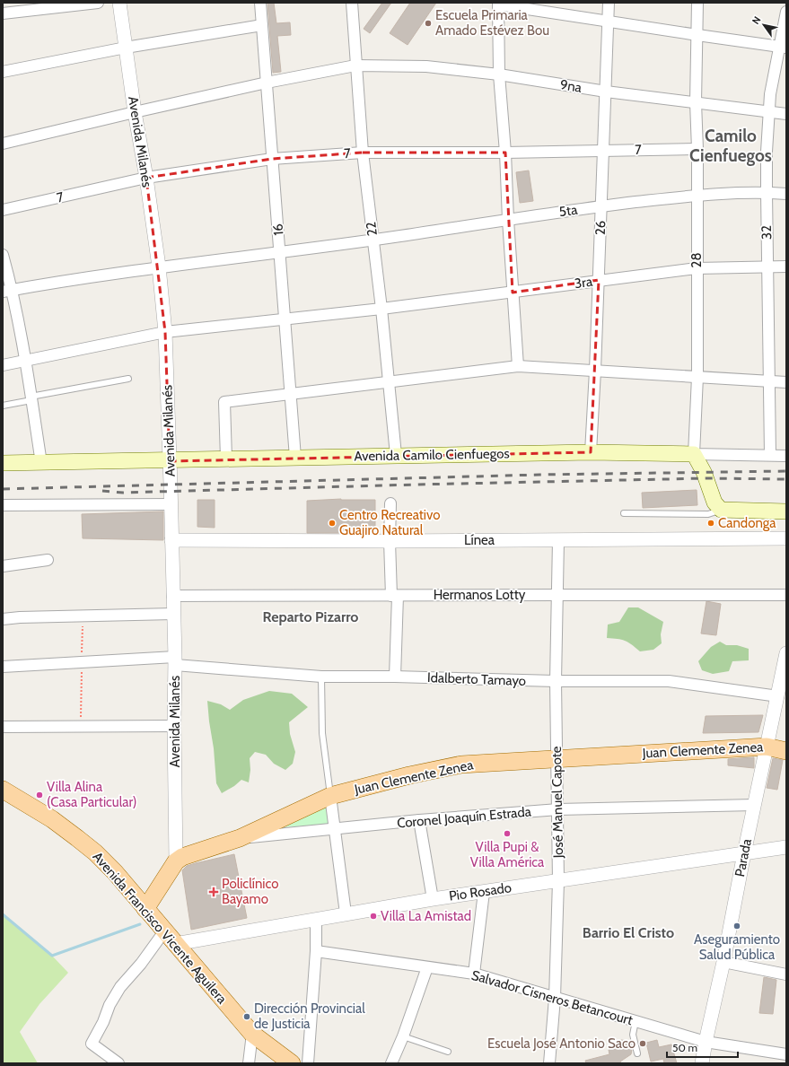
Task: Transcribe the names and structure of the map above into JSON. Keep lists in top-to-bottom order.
{
  "streets": {
    "main road": ["Avenida Camilo Cienfuegos", "Juan Clemente Zenea", "Avenida Francisco Vicente Aguilera"],
    "street": [
      "9na",
      "Avenida Milanés",
      "7",
      "5ta",
      "26",
      "22",
      "16",
      "32",
      "28",
      "3ra",
      "Línea",
      "Hermanos Lotty",
      "Idalberto Tamayo",
      "José Manuel Capote",
      "Coronel Joaquín Estrada",
      "Parada",
      "Pio Rosado",
      "Salvador Cisneros Betancourt"
    ]
  },
  "crossings": [
    ["9na", "Avenida Milanés"],
    ["9na", "26"],
    ["9na", "22"],
    ["9na", "16"],
    ["9na", "32"],
    ["9na", "28"],
    ["Avenida Milanés", "7"],
    ["Avenida Milanés", "5ta"],
    ["Avenida Milanés", "3ra"],
    ["Avenida Milanés", "Avenida Camilo Cienfuegos"],
    ["Avenida Milanés", "Línea"],
    ["Avenida Milanés", "Hermanos Lotty"],
    ["Avenida Milanés", "Idalberto Tamayo"],
    ["Avenida Milanés", "Juan Clemente Zenea"],
    ["7", "26"],
    ["7", "22"],
    ["7", "16"],
    ["7", "28"],
    ["5ta", "26"],
    ["5ta", "22"],
    ["5ta", "16"],
    ["5ta", "32"],
    ["5ta", "28"],
    ["26", "3ra"],
    ["26", "Avenida Camilo Cienfuegos"],
    ["22", "3ra"],
    ["22", "Avenida Camilo Cienfuegos"],
    ["16", "3ra"],
    ["16", "Avenida Camilo Cienfuegos"],
    ["32", "3ra"],
    ["28", "3ra"],
    ["28", "Avenida Camilo Cienfuegos"],
    ["Línea", "José Manuel Capote"],
    ["Hermanos Lotty", "José Manuel Capote"],
    ["Idalberto Tamayo", "José Manuel Capote"],
    ["Idalberto Tamayo", "Parada"],
    ["Juan Clemente Zenea", "José Manuel Capote"],
    ["Juan Clemente Zenea", "Coronel Joaquín Estrada"],
    ["Juan Clemente Zenea", "Parada"],
    ["José Manuel Capote", "Coronel Joaquín Estrada"],
    ["José Manuel Capote", "Pio Rosado"],
    ["José Manuel Capote", "Salvador Cisneros Betancourt"],
    ["Coronel Joaquín Estrada", "Parada"],
    ["Parada", "Pio Rosado"],
    ["Parada", "Salvador Cisneros Betancourt"],
    ["Pio Rosado", "Avenida Francisco Vicente Aguilera"]
  ],
  "districts": ["Camilo Cienfuegos", "Reparto Pizarro", "Barrio El Cristo"],
  "places": {
    "other": [
      "Escuela Primaria Amado Estévez Bou",
      "Centro Recreativo Guajiro Natural",
      "Candonga",
      "Villa Alina (Casa Particular)",
      "Villa Pupi & Villa América",
      "Villa La Amistad",
      "Aseguramiento Salud Pública",
      "Dirección Provincial de Justicia",
      "Escuela José Antonio Saco"
    ],
    "health": ["Policlínico Bayamo"]
  },
  "scale_bar": "50 m",
  "north": "top left"
}
